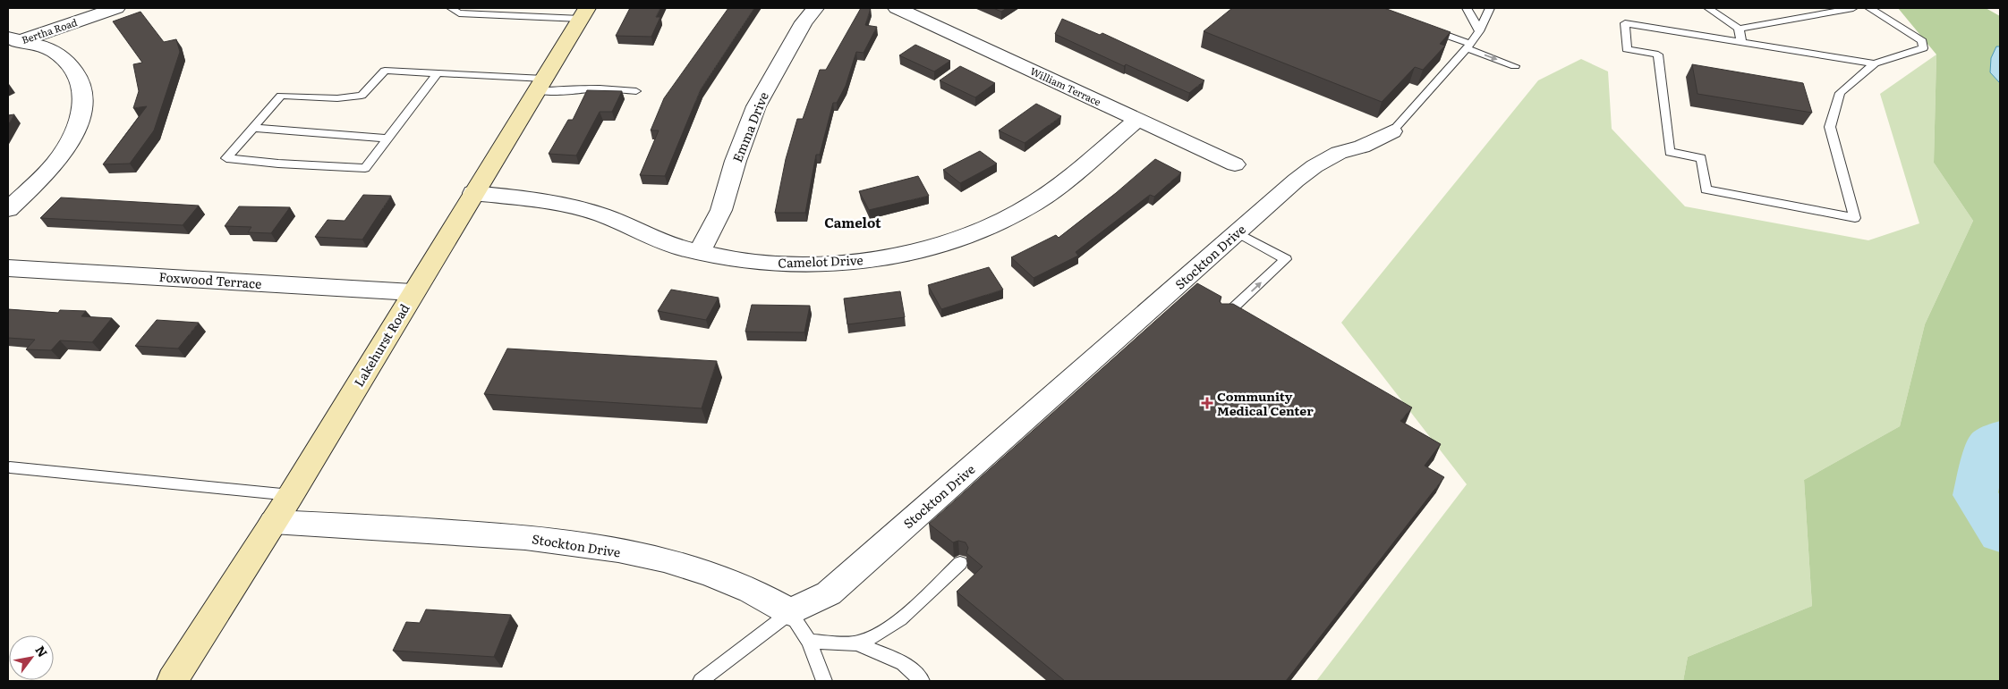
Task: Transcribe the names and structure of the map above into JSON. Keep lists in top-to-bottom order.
{
  "streets": {
    "main road": ["Lakehurst Road"],
    "street": [
      "Bertha Road",
      "William Terrace",
      "Emma Drive",
      "Stockton Drive",
      "Camelot Drive",
      "Foxwood Terrace"
    ]
  },
  "crossings": [
    ["William Terrace", "Camelot Drive"],
    ["Emma Drive", "Camelot Drive"],
    ["Stockton Drive", "Lakehurst Road"],
    ["Camelot Drive", "Lakehurst Road"],
    ["Foxwood Terrace", "Lakehurst Road"]
  ],
  "districts": ["Camelot"],
  "places": {
    "health": ["Community Medical Center"]
  },
  "north": "top right"
}
